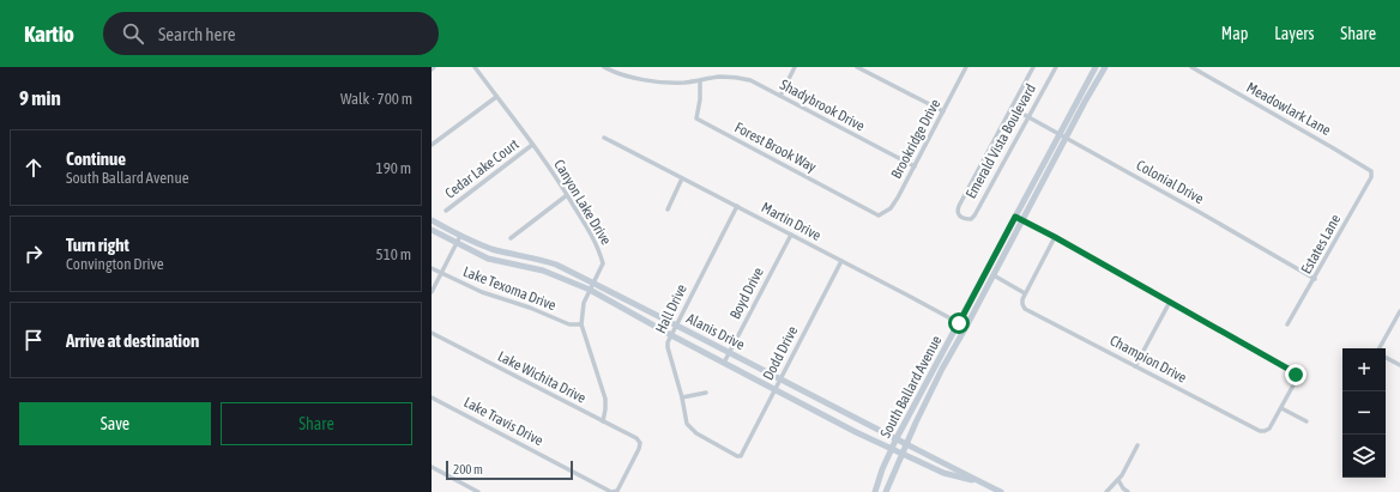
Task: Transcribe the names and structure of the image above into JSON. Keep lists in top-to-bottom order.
{
  "streets": {
    "main road": ["Alanis Drive", "South Ballard Avenue"],
    "street": [
      "Shadybrook Drive",
      "Meadowlark Lane",
      "Brookridge Drive",
      "Emerald Vista Boulevard",
      "Forest Brook Way",
      "Cedar Lake Court",
      "Colonial Drive",
      "Canyon Lake Drive",
      "Martin Drive",
      "Estates Lane",
      "Lake Texoma Drive",
      "Boyd Drive",
      "Hall Drive",
      "Dodd Drive",
      "Champion Drive",
      "Lake Wichita Drive",
      "Lake Travis Drive"
    ]
  },
  "crossings": [
    ["Shadybrook Drive", "Brookridge Drive"],
    ["Shadybrook Drive", "Forest Brook Way"],
    ["Meadowlark Lane", "Estates Lane"],
    ["Brookridge Drive", "Forest Brook Way"],
    ["Emerald Vista Boulevard", "Colonial Drive"],
    ["Cedar Lake Court", "Canyon Lake Drive"],
    ["Colonial Drive", "Estates Lane"],
    ["Colonial Drive", "South Ballard Avenue"],
    ["Canyon Lake Drive", "Lake Texoma Drive"],
    ["Canyon Lake Drive", "Alanis Drive"],
    ["Canyon Lake Drive", "Lake Wichita Drive"],
    ["Martin Drive", "Boyd Drive"],
    ["Martin Drive", "Hall Drive"],
    ["Martin Drive", "Dodd Drive"],
    ["Martin Drive", "South Ballard Avenue"],
    ["Boyd Drive", "Alanis Drive"],
    ["Hall Drive", "Alanis Drive"],
    ["Hall Drive", "Dodd Drive"],
    ["Alanis Drive", "Dodd Drive"],
    ["Alanis Drive", "South Ballard Avenue"],
    ["Lake Wichita Drive", "Lake Travis Drive"]
  ],
  "scale_bar": "200 m",
  "page": {
    "header": "Kartio",
    "search": "Search here",
    "nav": ["Map", "Layers", "Share"],
    "heading": ["9 min", "Walk · 700 m"],
    "list": [
      ["Continue", "South Ballard Avenue", "190 m"],
      ["Turn right", "Convington Drive", "510 m"],
      "Arrive at destination"
    ],
    "map_buttons": ["+", "−"],
    "buttons": ["Save", "Share"],
    "scale": "200 m"
  }
}
